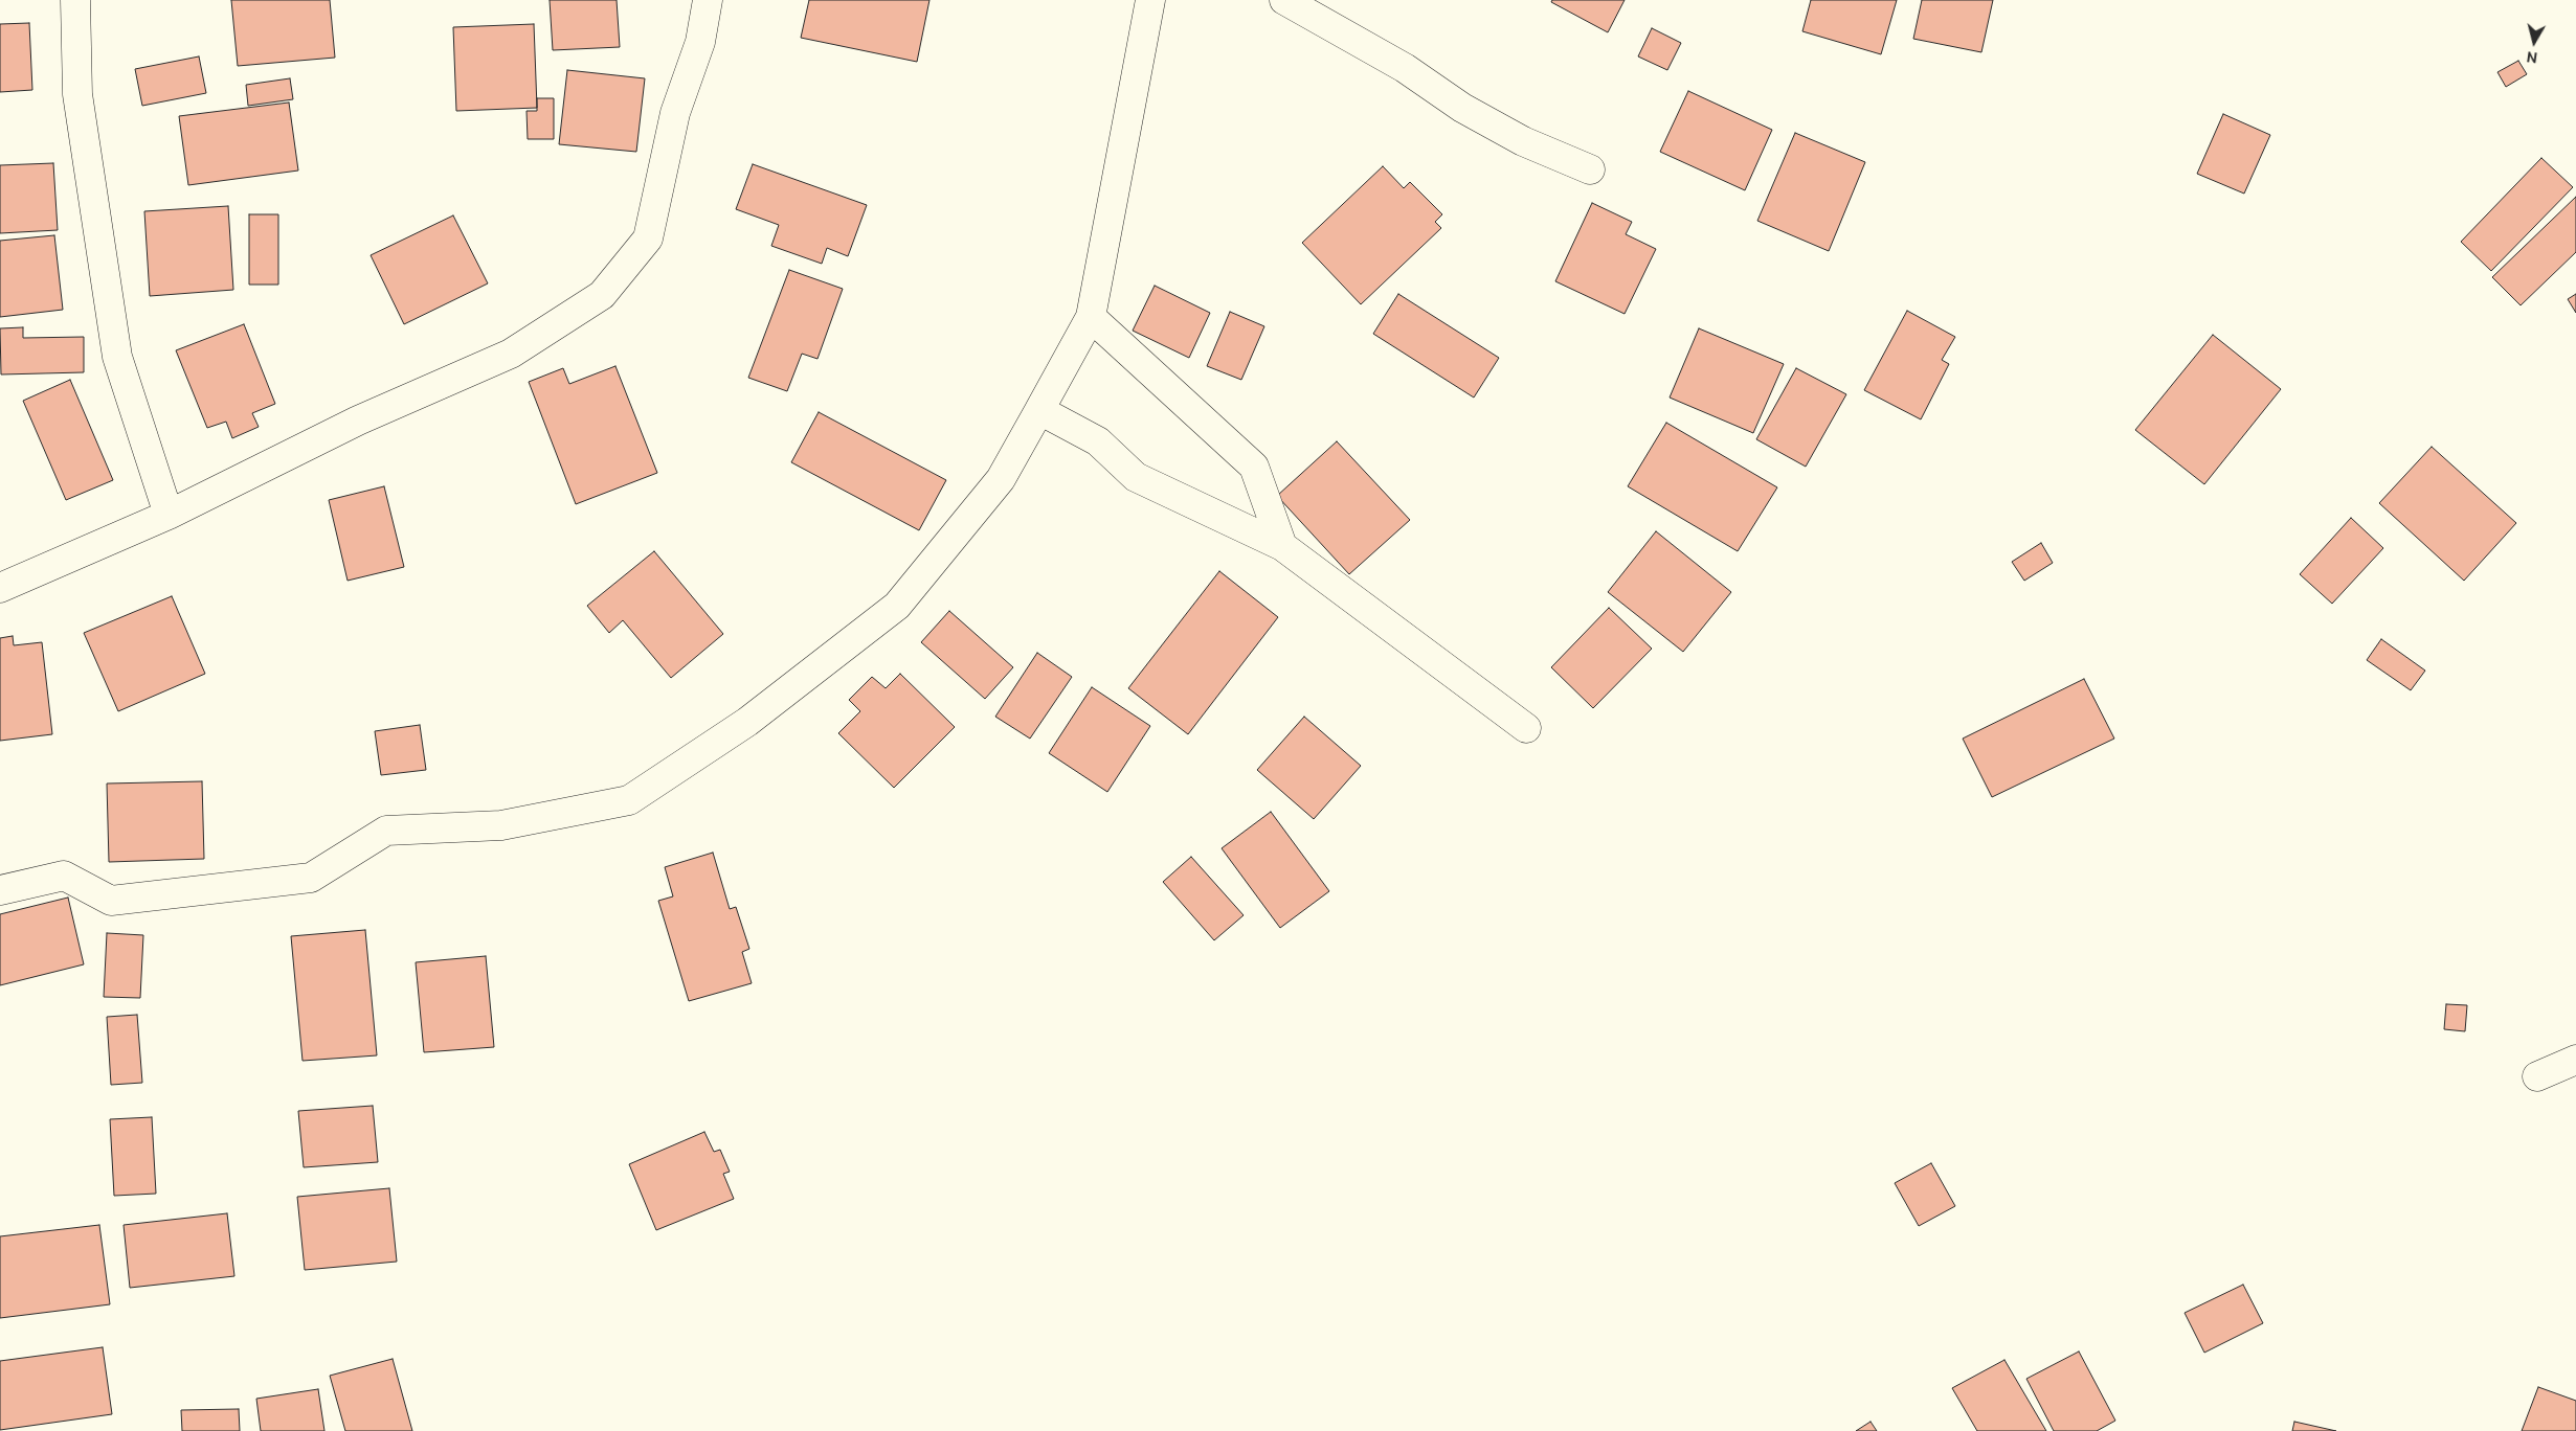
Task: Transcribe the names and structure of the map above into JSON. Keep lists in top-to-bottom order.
{
  "north": "bottom"
}
